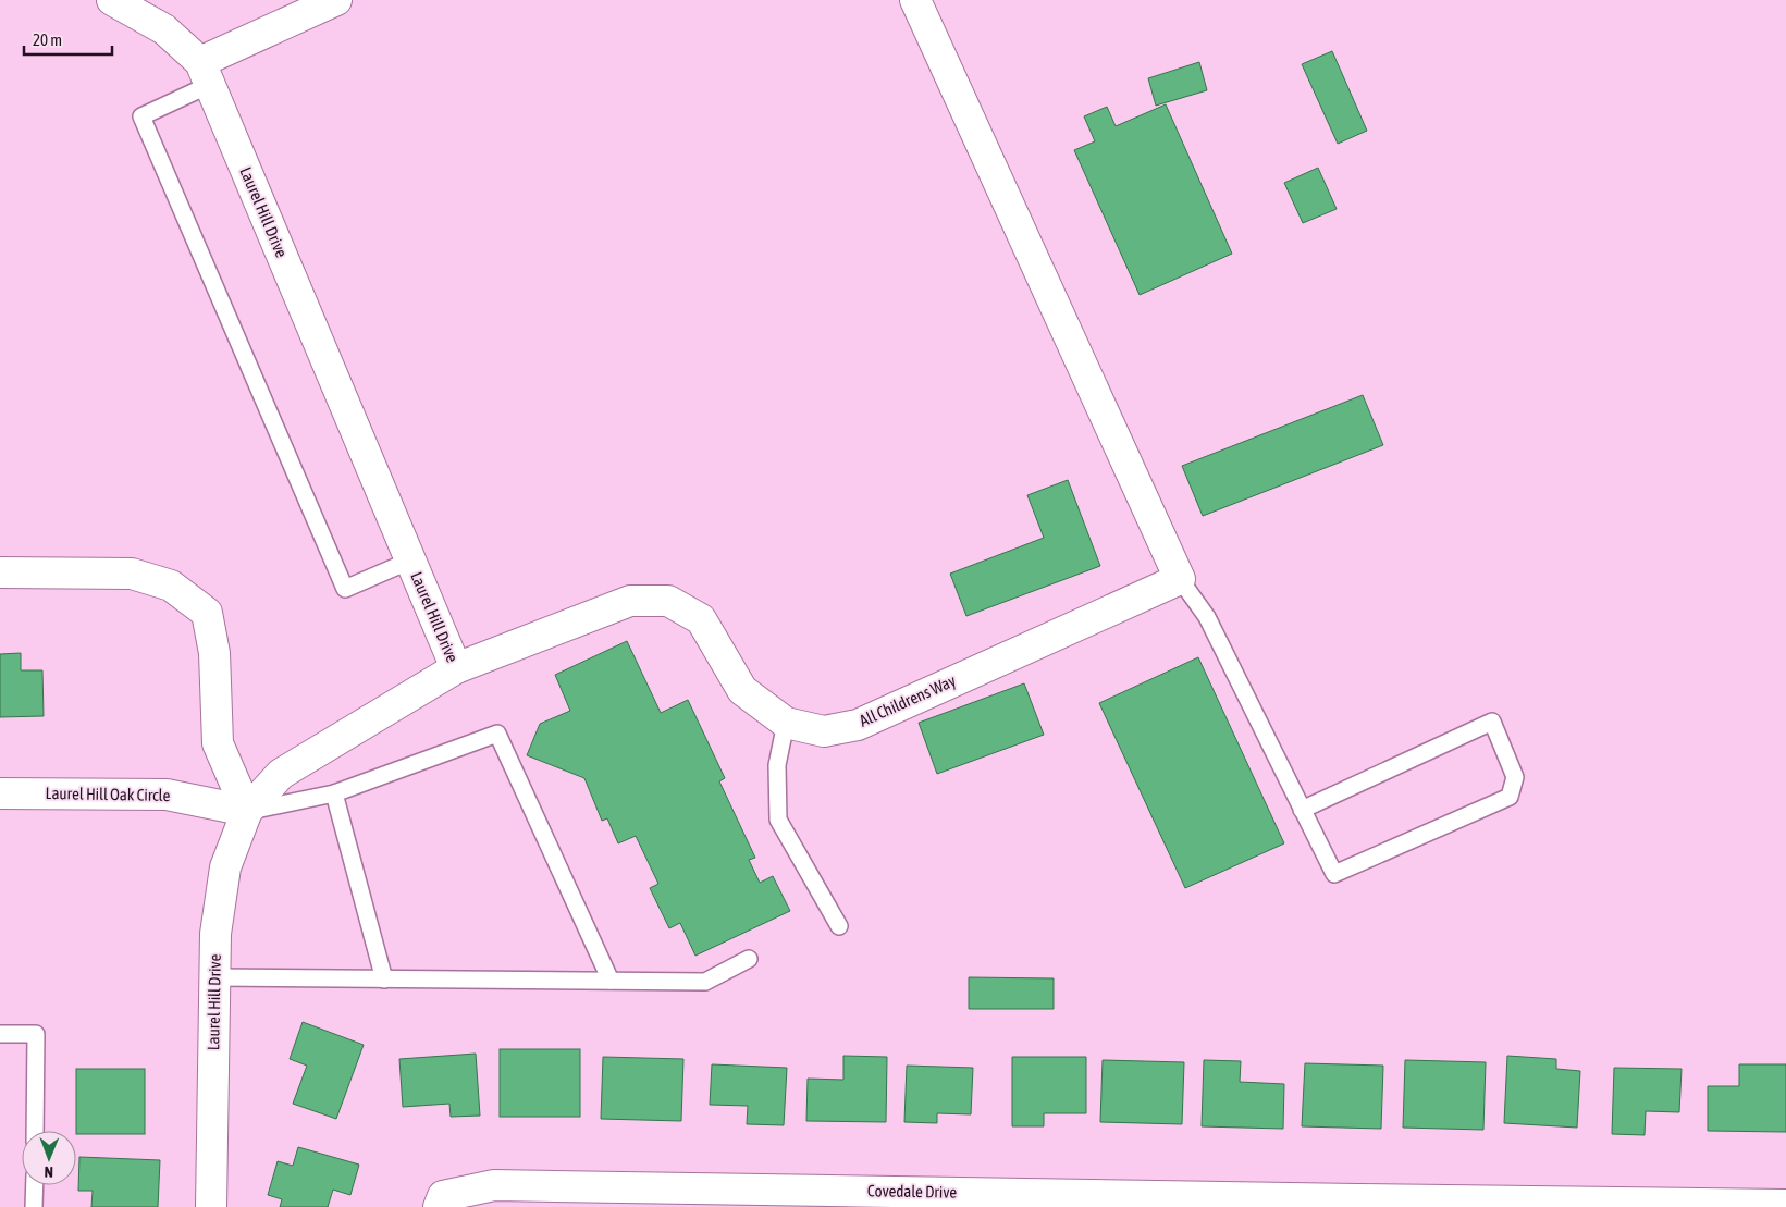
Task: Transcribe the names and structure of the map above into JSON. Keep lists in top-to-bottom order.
{
  "streets": {
    "street": [
      "Laurel Hill Drive",
      "All Childrens Way",
      "Laurel Hill Oak Circle",
      "Covedale Drive"
    ]
  },
  "crossings": [
    ["Laurel Hill Drive", "All Childrens Way"],
    ["Laurel Hill Drive", "Laurel Hill Oak Circle"]
  ],
  "scale_bar": "20 m",
  "north": "bottom"
}
